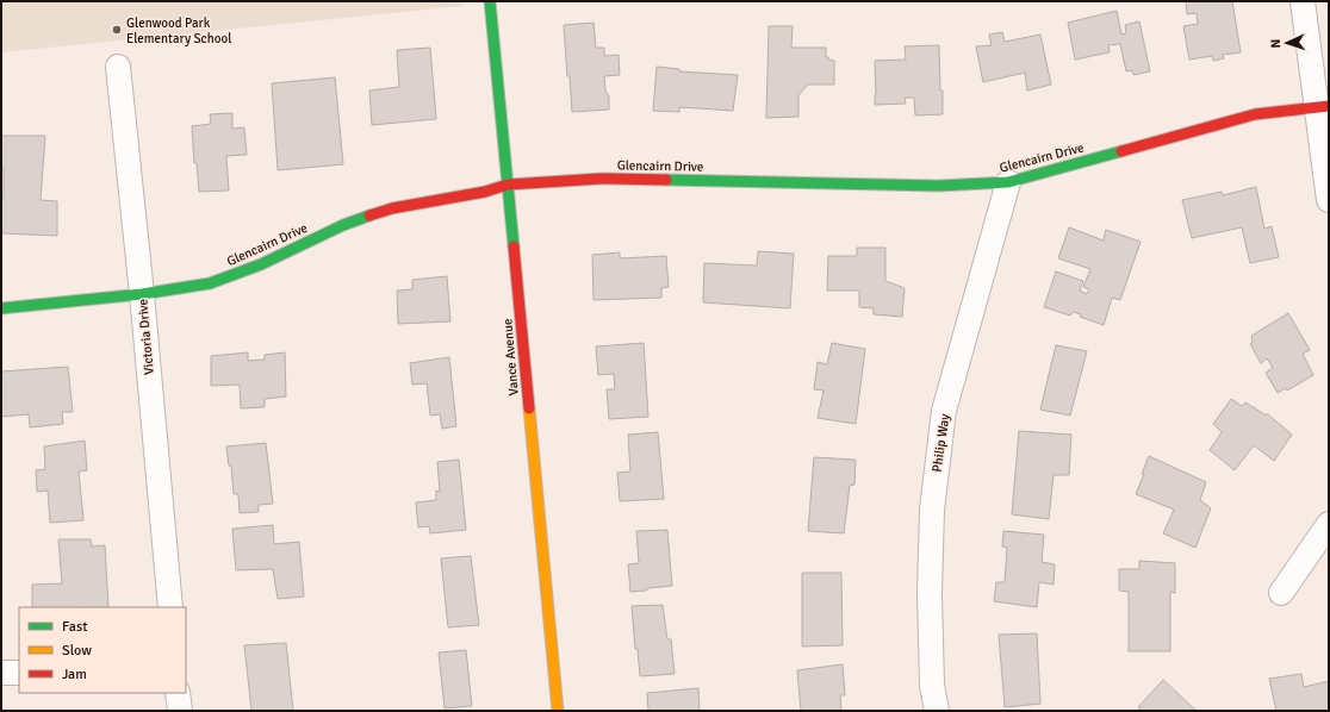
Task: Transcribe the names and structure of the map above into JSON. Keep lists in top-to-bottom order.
{
  "streets": {
    "street": [
      "Glencairn Drive",
      "Victoria Drive",
      "Vance Avenue",
      "Philip Way"
    ]
  },
  "crossings": [
    ["Glencairn Drive", "Victoria Drive"],
    ["Glencairn Drive", "Vance Avenue"],
    ["Glencairn Drive", "Philip Way"]
  ],
  "places": ["Glenwood Park Elementary School"],
  "legend": ["Fast", "Slow", "Jam"],
  "north": "left"
}
